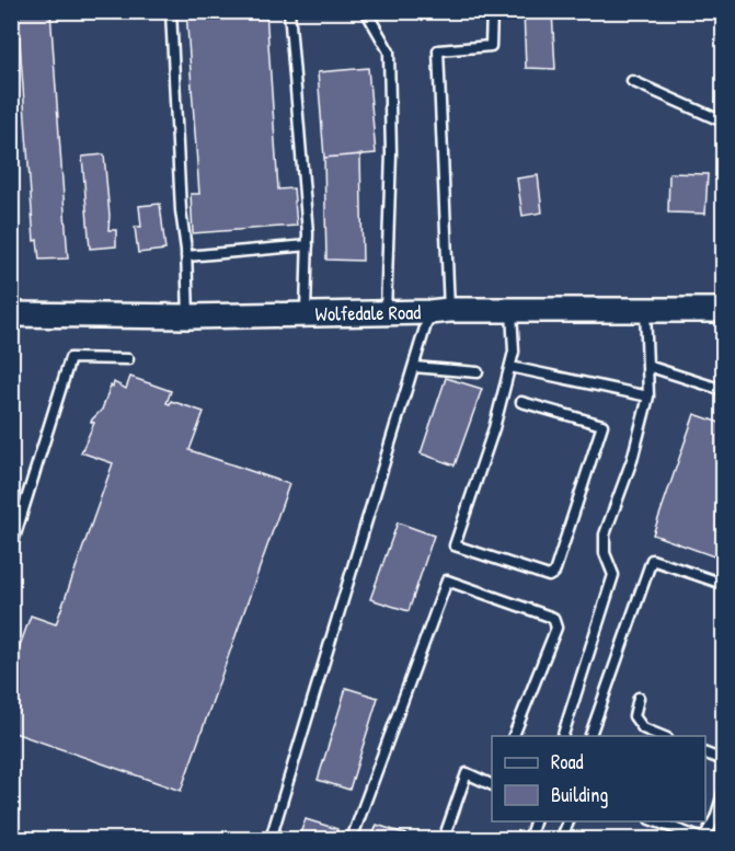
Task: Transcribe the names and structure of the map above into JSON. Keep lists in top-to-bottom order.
{
  "streets": {
    "street": ["Wolfedale Road"]
  },
  "legend": ["Road", "Building"]
}
